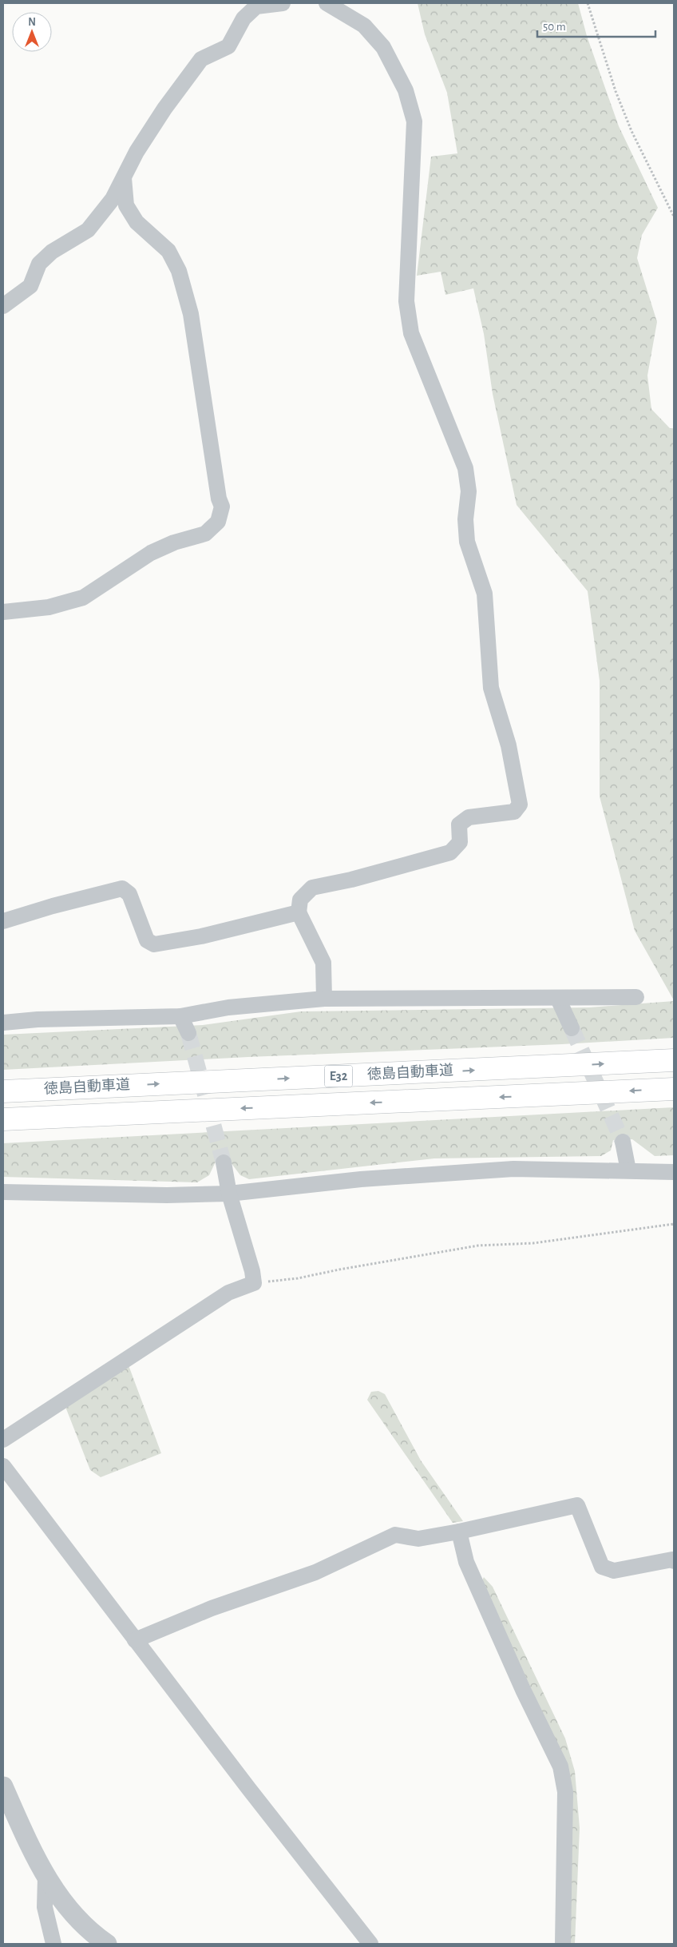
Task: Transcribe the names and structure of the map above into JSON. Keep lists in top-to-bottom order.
{
  "streets": {
    "highway": ["徳島自動車道", "E32"]
  },
  "scale_bar": "50 m",
  "north": "top"
}
